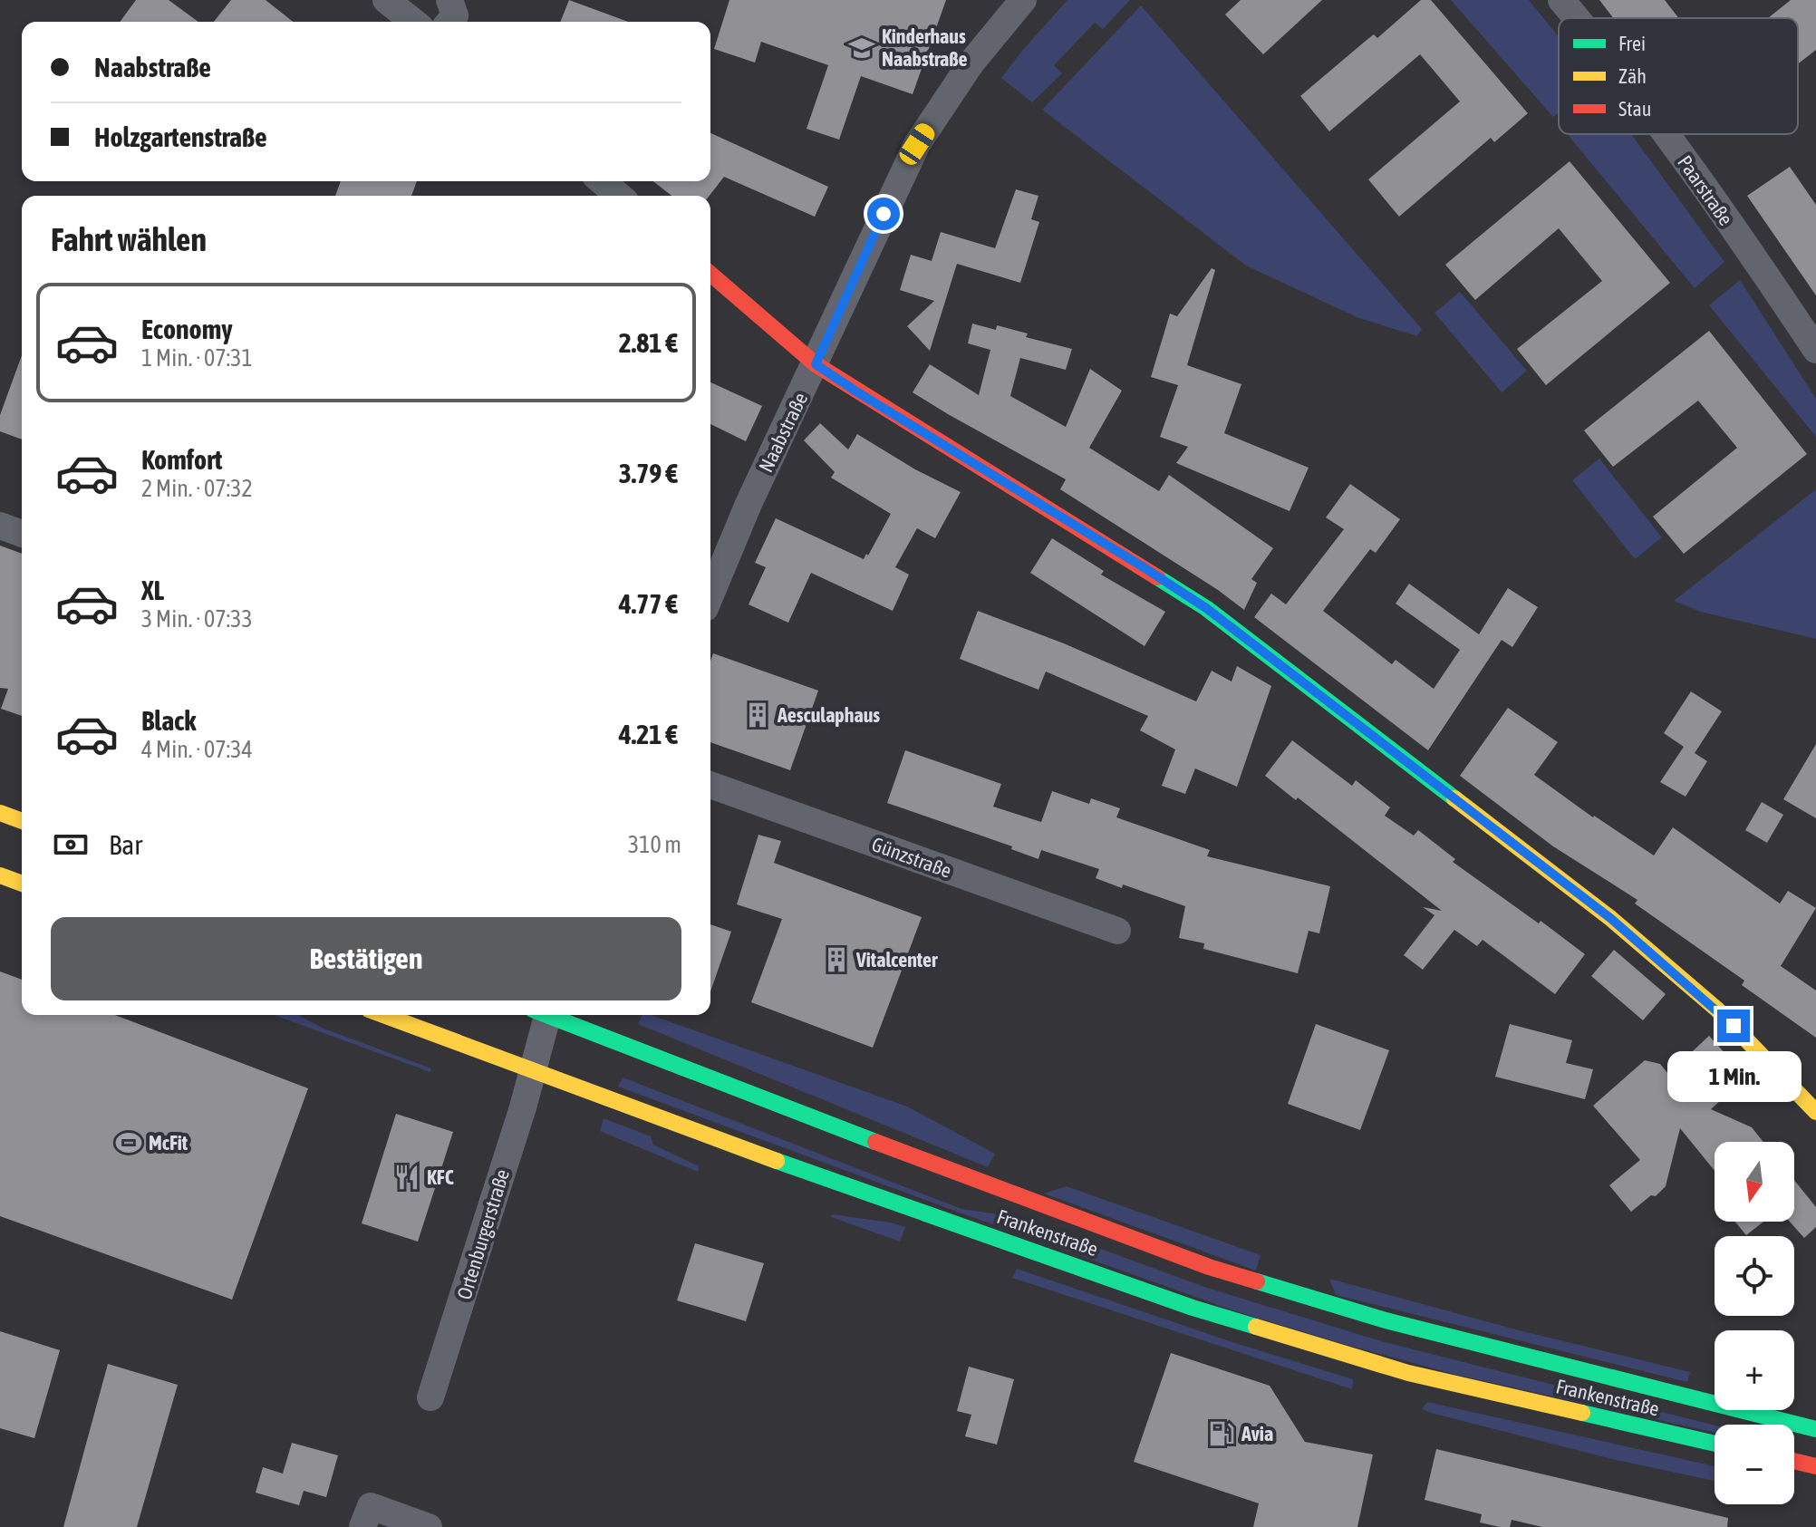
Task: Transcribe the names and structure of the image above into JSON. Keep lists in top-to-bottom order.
{
  "streets": {
    "main road": ["Frankenstraße"],
    "street": [
      "Paarstraße",
      "Naabstraße",
      "Günzstraße",
      "Ortenburgerstraße"
    ]
  },
  "crossings": [
    ["Frankenstraße", "Ortenburgerstraße"]
  ],
  "places": {
    "school or university": ["Kinderhaus Naabstraße"],
    "building": ["Aesculaphaus", "Vitalcenter"],
    "sports": ["McFit"],
    "restaurant": ["KFC"],
    "fuel station": ["Avia"]
  },
  "legend": ["Frei", "Zäh", "Stau"],
  "north": "bottom",
  "page": {
    "banner": ["Naabstraße", "Holzgartenstraße"],
    "heading": "Fahrt wählen",
    "list": [
      {
        "name": "Economy",
        "note": "1 Min. · 07:31",
        "value": "2.81 €"
      },
      {
        "name": "Komfort",
        "note": "2 Min. · 07:32",
        "value": "3.79 €"
      },
      {
        "name": "XL",
        "note": "3 Min. · 07:33",
        "value": "4.77 €"
      },
      {
        "name": "Black",
        "note": "4 Min. · 07:34",
        "value": "4.21 €"
      }
    ],
    "pay": ["Bar", "310 m"],
    "buttons": "Bestätigen",
    "bubble": "1 Min.",
    "map_buttons": ["+", "−"]
  }
}
